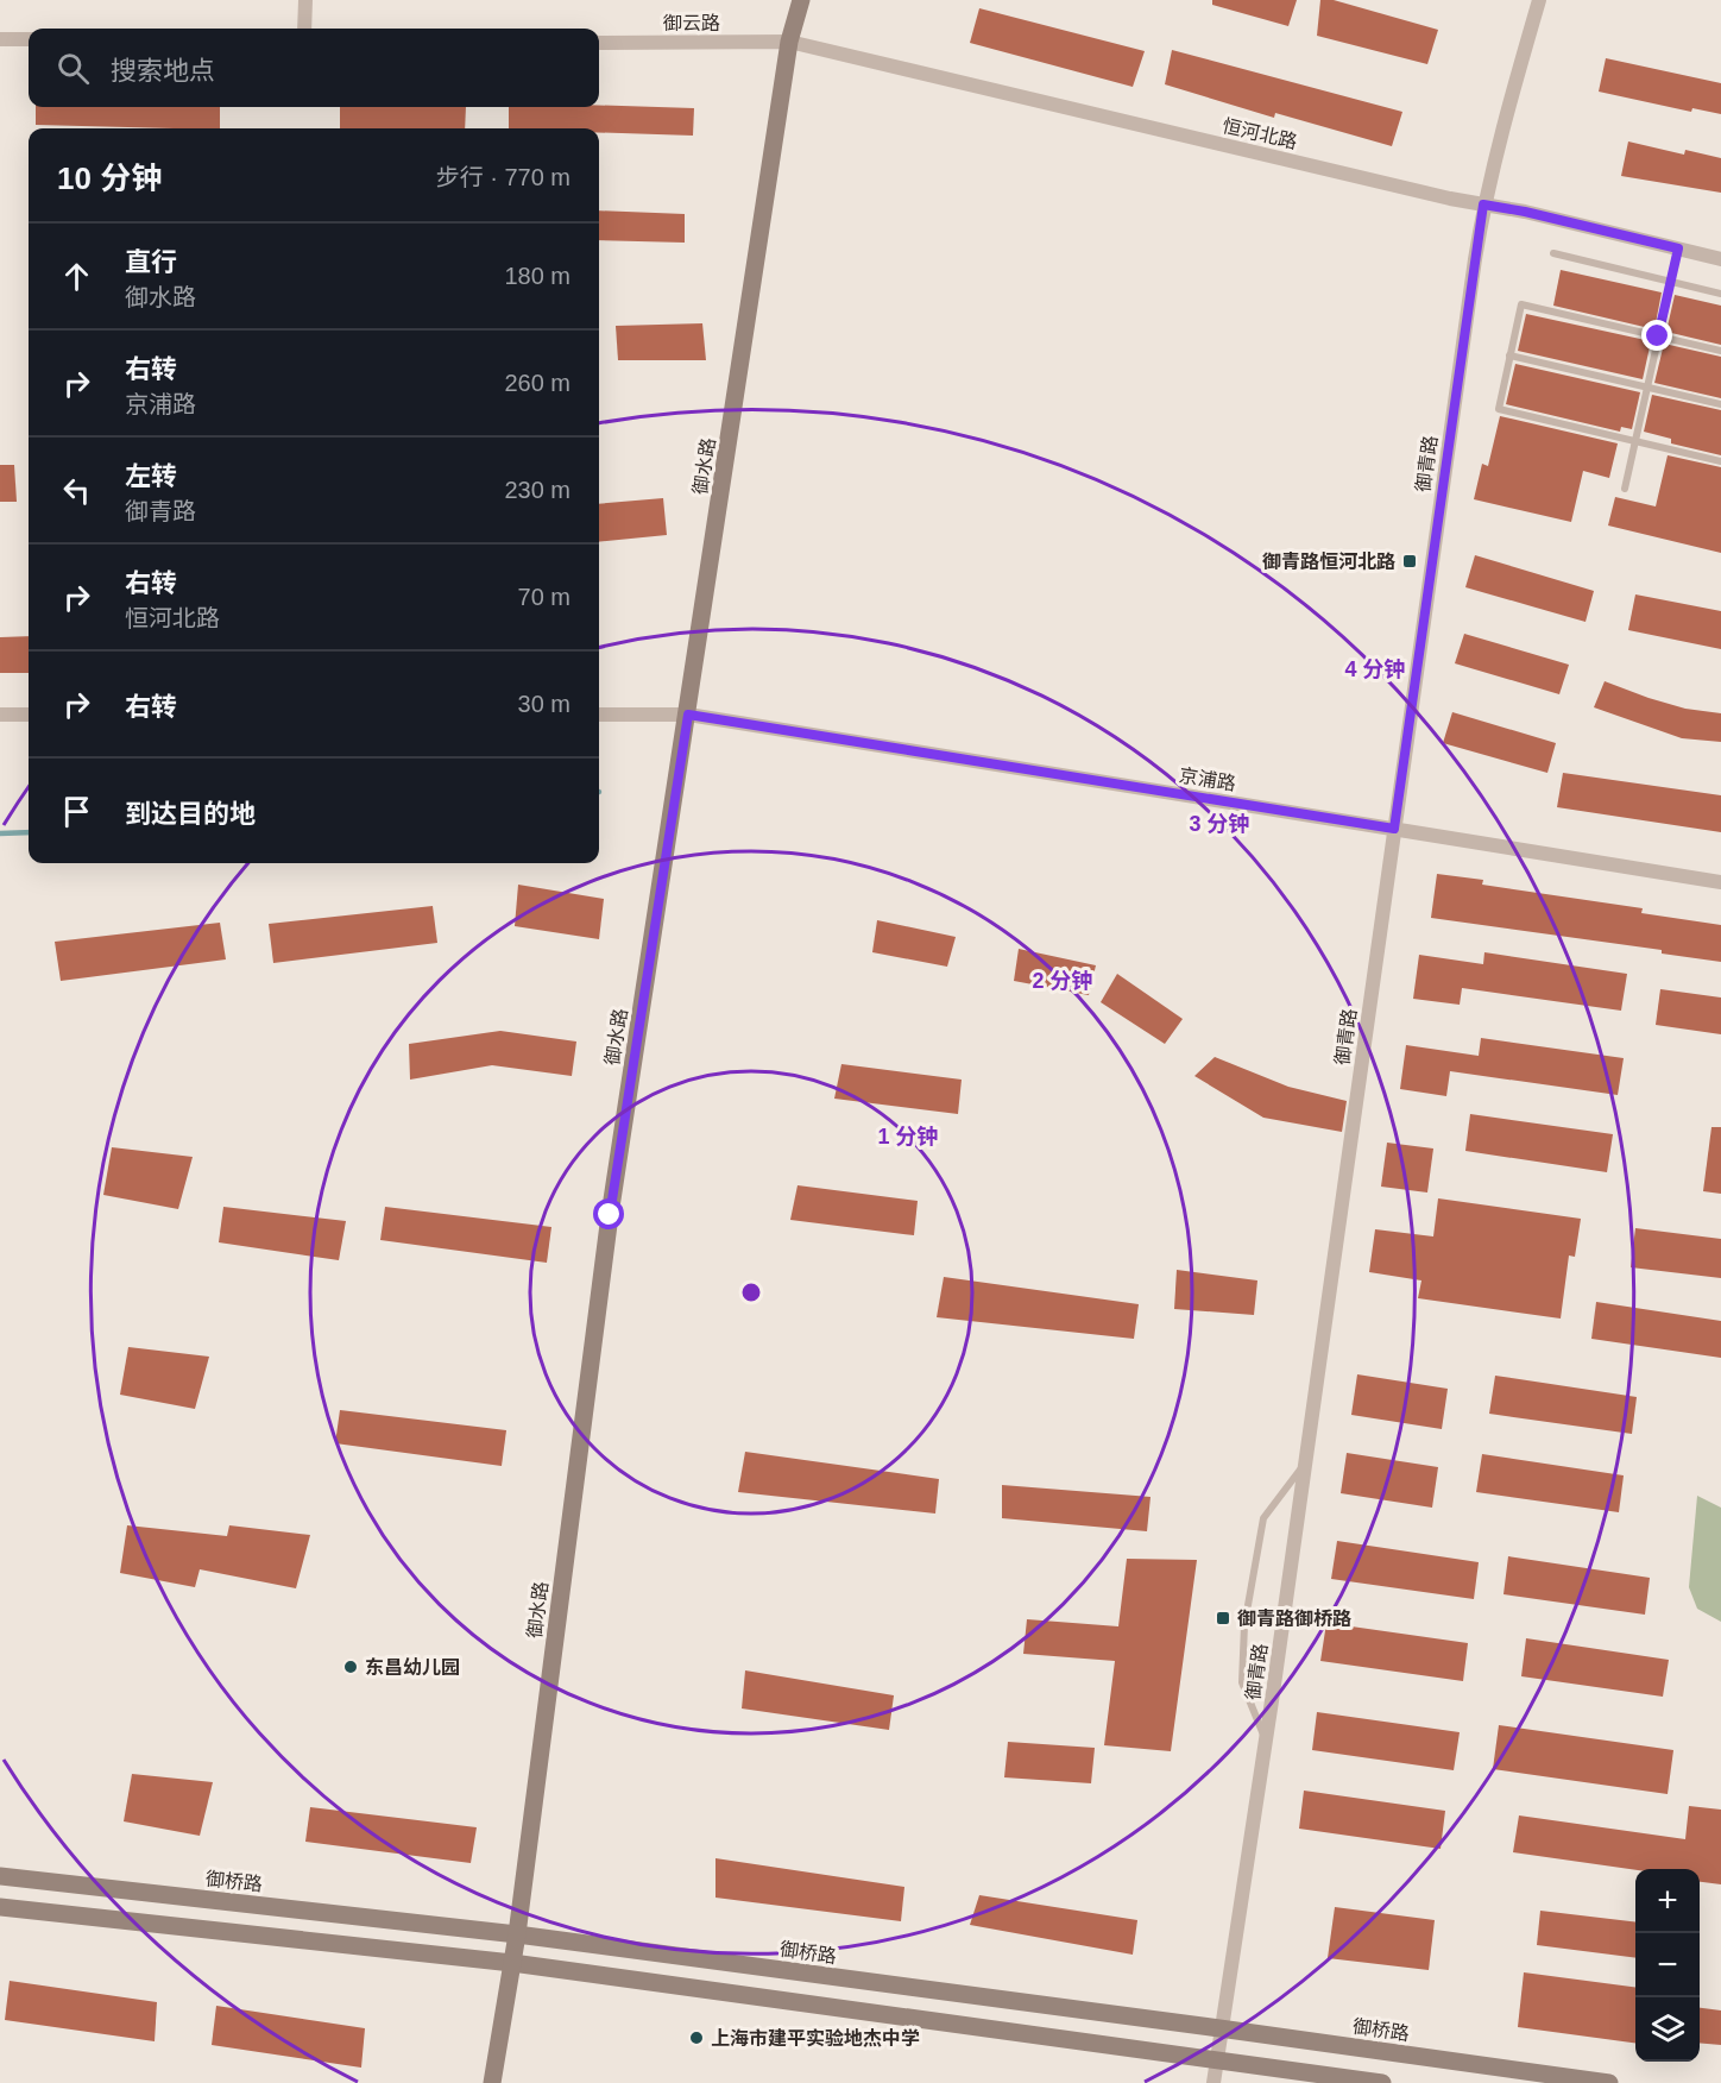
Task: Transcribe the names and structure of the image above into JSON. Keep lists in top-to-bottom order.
{
  "streets": {
    "main road": ["御水路", "御桥路"],
    "street": [
      "御云路",
      "恒河北路",
      "御青路",
      "京浦路"
    ]
  },
  "crossings": [
    ["御云路", "恒河北路"],
    ["御云路", "御水路"],
    ["恒河北路", "御青路"],
    ["恒河北路", "御水路"],
    ["御青路", "京浦路"],
    ["御青路", "御桥路"],
    ["御水路", "京浦路"],
    ["御水路", "御桥路"]
  ],
  "places": {
    "transit": ["御青路恒河北路", "御青路御桥路"],
    "other": ["东昌幼儿园", "上海市建平实验地杰中学"]
  },
  "page": {
    "search": "搜索地点",
    "heading": ["10 分钟", "步行 · 770 m"],
    "list": [
      ["直行", "御水路", "180 m"],
      ["右转", "京浦路", "260 m"],
      ["左转", "御青路", "230 m"],
      ["右转", "恒河北路", "70 m"],
      ["右转", "30 m"],
      "到达目的地"
    ],
    "map_buttons": ["+", "−"]
  },
  "rings": [
    "4 分钟",
    "3 分钟",
    "2 分钟",
    "1 分钟"
  ]
}
